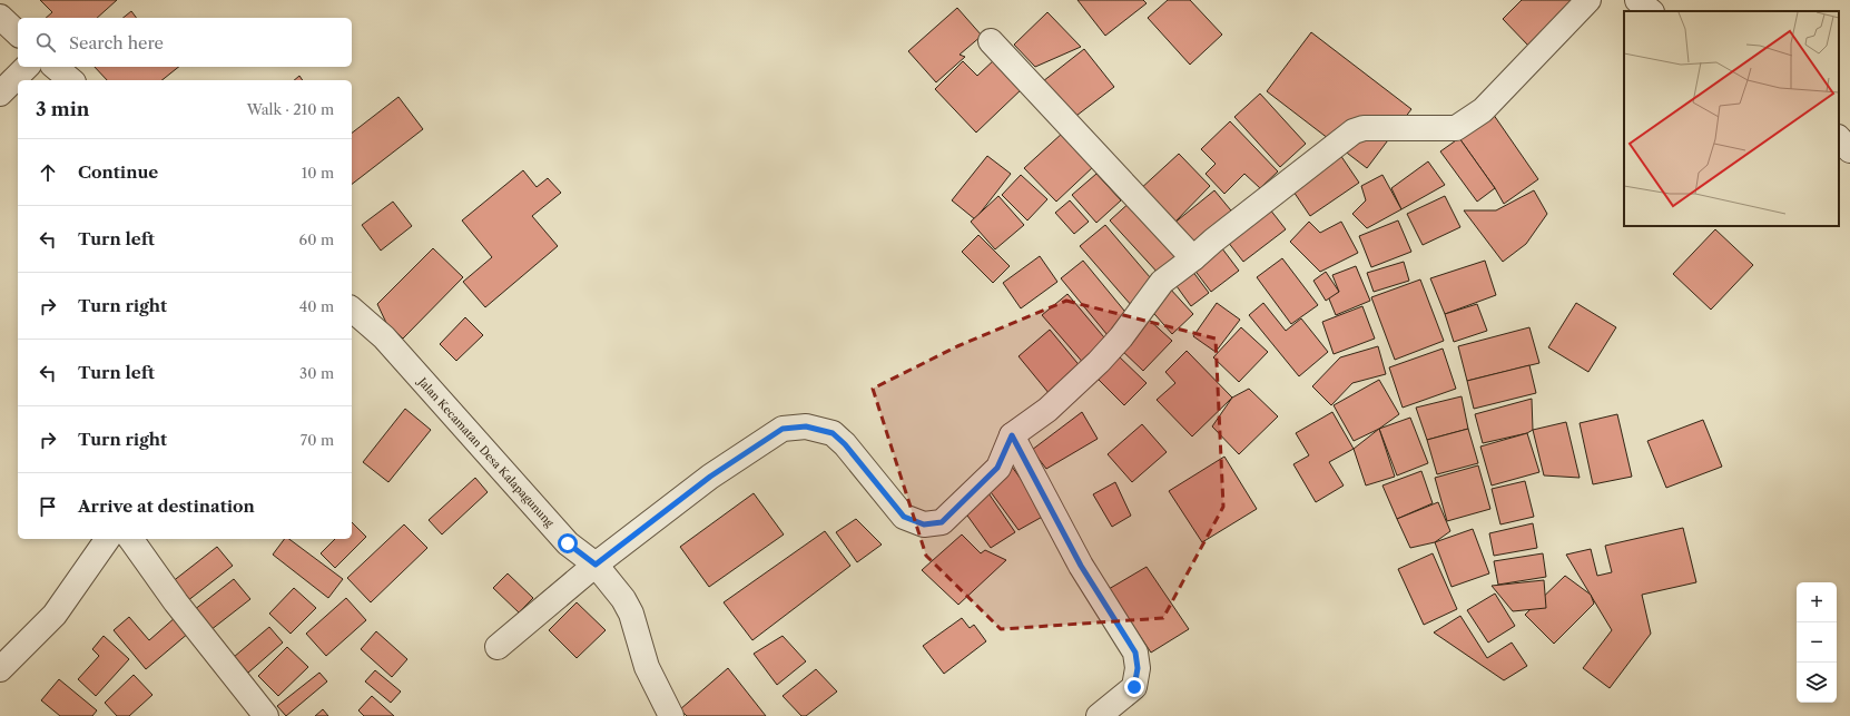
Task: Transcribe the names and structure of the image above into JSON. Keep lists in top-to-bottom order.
{
  "streets": {
    "street": ["Jalan Kecamatan Desa Kalapagunung"]
  },
  "page": {
    "search": "Search here",
    "heading": ["3 min", "Walk · 210 m"],
    "list": [
      ["Continue", "10 m"],
      ["Turn left", "60 m"],
      ["Turn right", "40 m"],
      ["Turn left", "30 m"],
      ["Turn right", "70 m"],
      "Arrive at destination"
    ],
    "map_buttons": ["+", "−"]
  }
}
